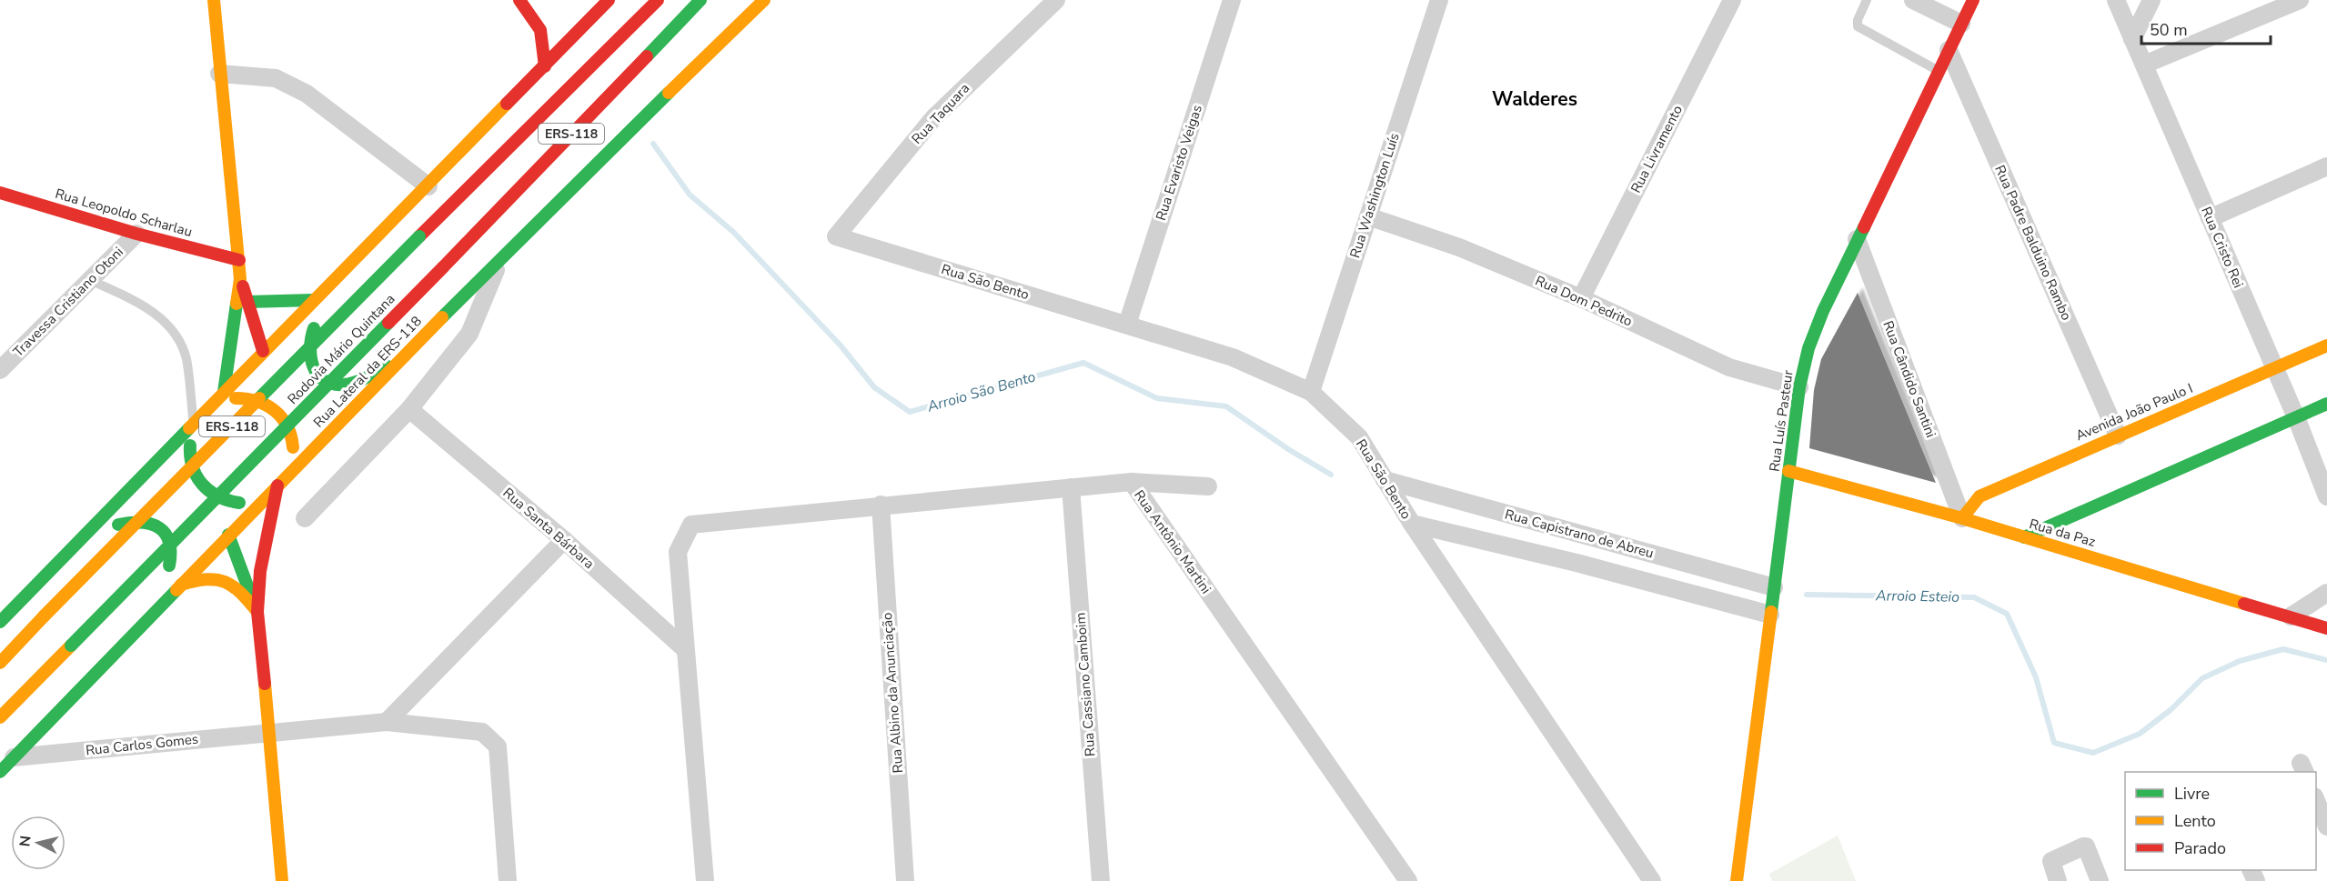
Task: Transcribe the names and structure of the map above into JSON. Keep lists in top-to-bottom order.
{
  "streets": {
    "main road": [
      "ERS-118",
      "Rua Leopoldo Scharlau",
      "Rodovia Mário Quintana",
      "Rua Lateral da ERS-118",
      "Avenida João Paulo I",
      "Rua Luís Pasteur",
      "Rua da Paz"
    ],
    "street": [
      "Rua Taquara",
      "Rua Livramento",
      "Rua Evaristo Veigas",
      "Rua Washington Luís",
      "Rua Padre Balduino Rambo",
      "Rua Cristo Rei",
      "Rua São Bento",
      "Rua Dom Pedrito",
      "Travessa Cristiano Otoni",
      "Rua Cândido Santini",
      "Rua Santa Bárbara",
      "Rua Capistrano de Abreu",
      "Rua Antônio Martini",
      "Rua Cassiano Camboim",
      "Rua Albino da Anunciação",
      "Rua Carlos Gomes"
    ]
  },
  "crossings": [
    ["Rua Taquara", "Rua São Bento"],
    ["Rua Livramento", "Rua Dom Pedrito"],
    ["Rua Evaristo Veigas", "Rua São Bento"],
    ["Rua Washington Luís", "Rua São Bento"],
    ["Rua Washington Luís", "Rua Dom Pedrito"],
    ["Rua Leopoldo Scharlau", "Travessa Cristiano Otoni"],
    ["Rua Padre Balduino Rambo", "Avenida João Paulo I"],
    ["Rua Padre Balduino Rambo", "Rua Luís Pasteur"],
    ["Rua Cristo Rei", "Avenida João Paulo I"],
    ["Rua São Bento", "Rua Capistrano de Abreu"],
    ["Rua Dom Pedrito", "Rua Luís Pasteur"],
    ["Rua Lateral da ERS-118", "Rua Carlos Gomes"],
    ["Rua Cândido Santini", "Avenida João Paulo I"],
    ["Rua Cândido Santini", "Rua Luís Pasteur"],
    ["Rua Cândido Santini", "Rua da Paz"],
    ["Avenida João Paulo I", "Rua da Paz"],
    ["Rua Luís Pasteur", "Rua da Paz"],
    ["Rua Luís Pasteur", "Rua Capistrano de Abreu"],
    ["Rua Santa Bárbara", "Rua Antônio Martini"],
    ["Rua Antônio Martini", "Rua Cassiano Camboim"],
    ["Rua Antônio Martini", "Rua Albino da Anunciação"]
  ],
  "districts": ["Walderes"],
  "water": ["Arroio São Bento", "Arroio Esteio"],
  "legend": ["Livre", "Lento", "Parado"],
  "scale_bar": "50 m",
  "north": "left"
}
